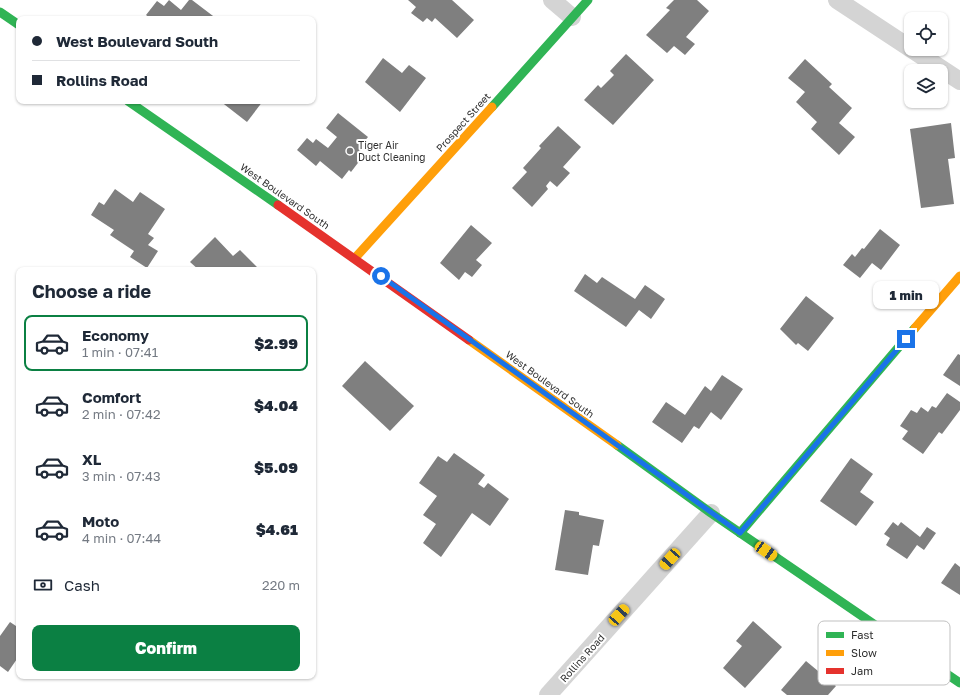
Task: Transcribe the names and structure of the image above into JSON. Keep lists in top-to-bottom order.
{
  "streets": {
    "main road": ["Prospect Street", "West Boulevard South"],
    "street": ["Rollins Road"]
  },
  "crossings": [
    ["Prospect Street", "West Boulevard South"],
    ["West Boulevard South", "Rollins Road"]
  ],
  "places": ["Tiger Air Duct Cleaning"],
  "legend": ["Fast", "Slow", "Jam"],
  "page": {
    "banner": ["West Boulevard South", "Rollins Road"],
    "heading": "Choose a ride",
    "bubble": "1 min",
    "list": [
      {
        "name": "Economy",
        "note": "1 min · 07:41",
        "value": "$2.99"
      },
      {
        "name": "Comfort",
        "note": "2 min · 07:42",
        "value": "$4.04"
      },
      {
        "name": "XL",
        "note": "3 min · 07:43",
        "value": "$5.09"
      },
      {
        "name": "Moto",
        "note": "4 min · 07:44",
        "value": "$4.61"
      }
    ],
    "pay": ["Cash", "220 m"],
    "buttons": "Confirm"
  }
}
